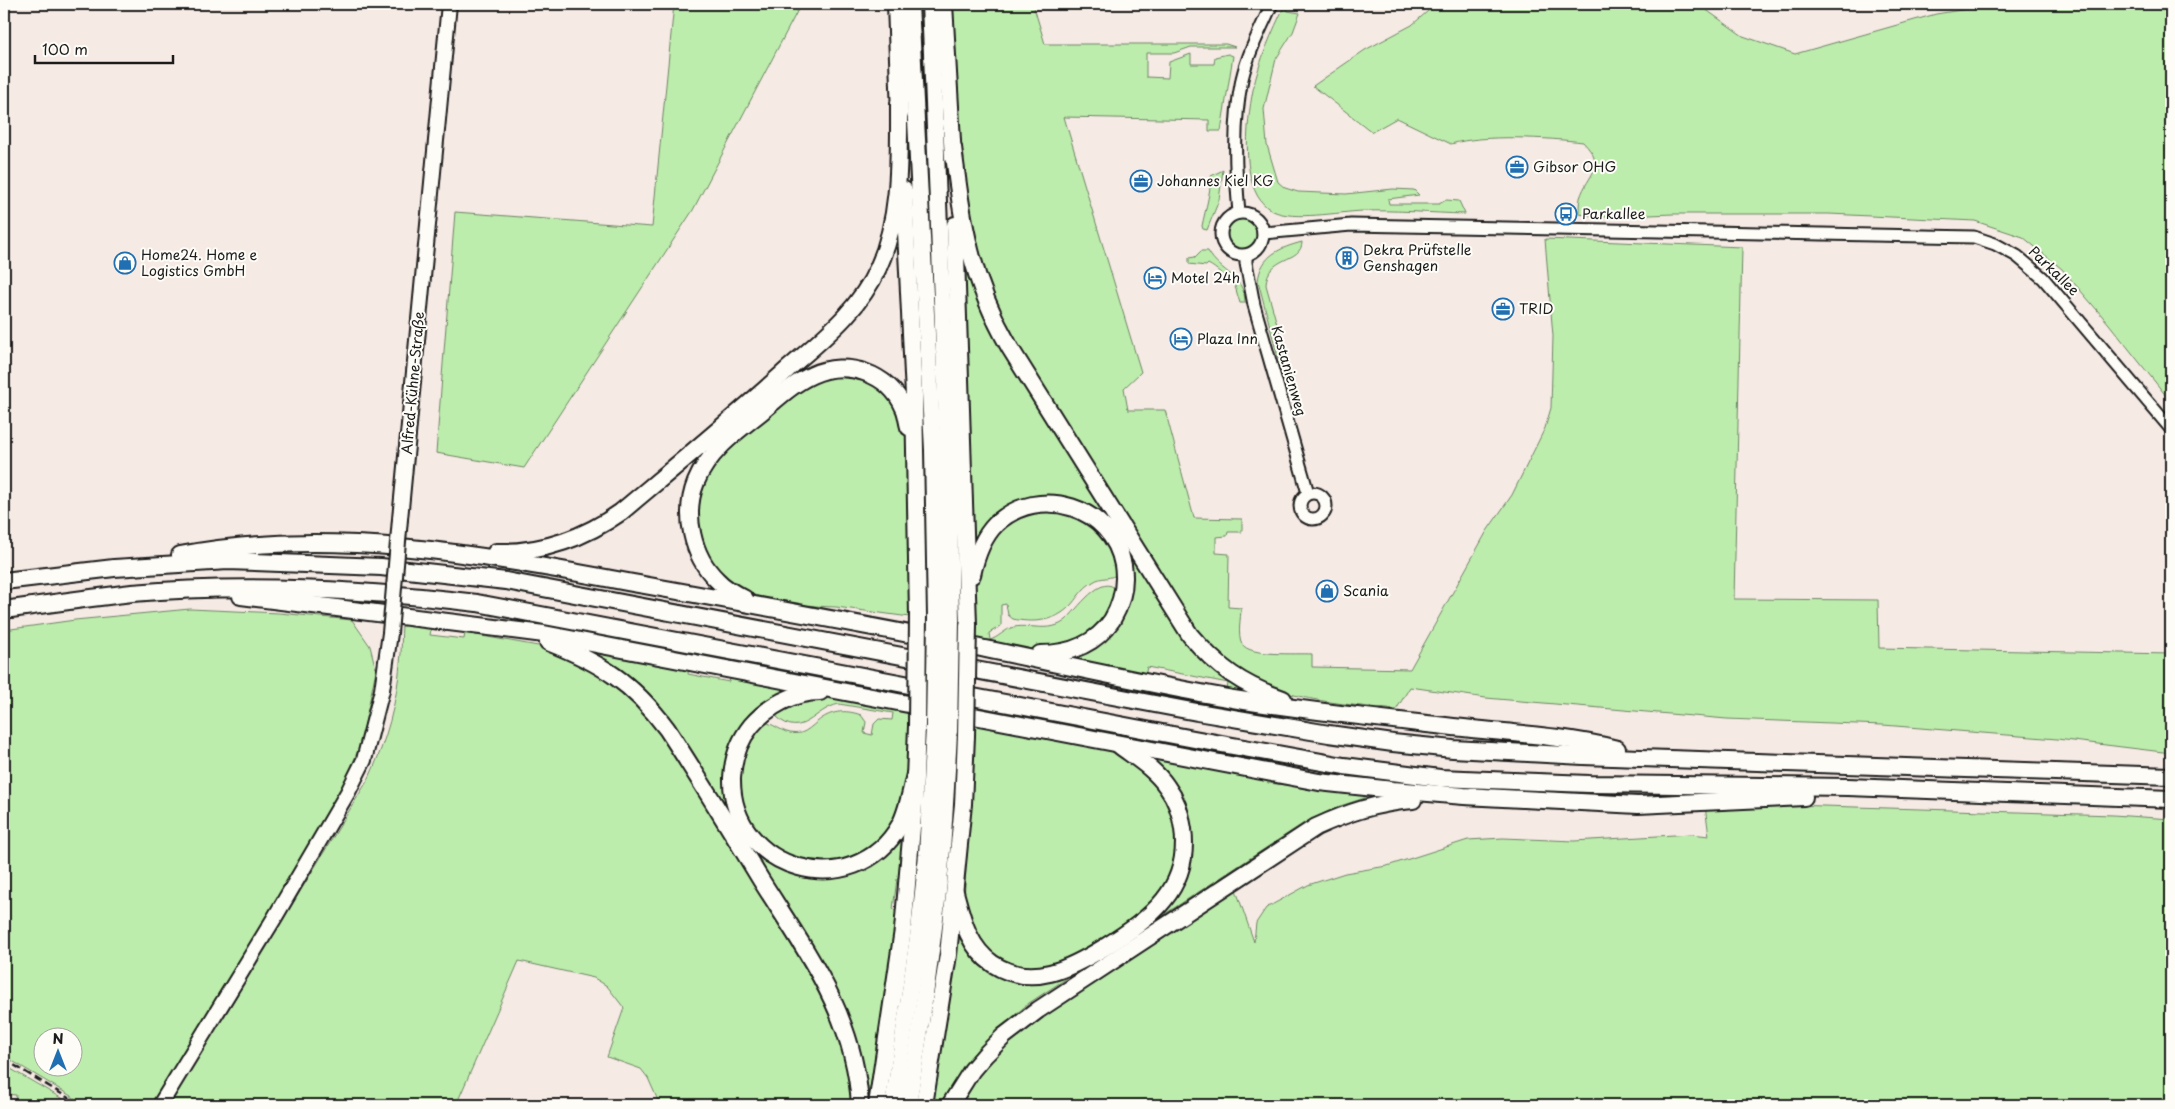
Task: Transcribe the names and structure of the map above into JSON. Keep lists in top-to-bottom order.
{
  "streets": {
    "main road": ["Alfred-Kühne-Straße"],
    "street": ["Parkallee", "Kastanienweg"]
  },
  "crossings": [
    ["Parkallee", "Kastanienweg"]
  ],
  "places": {
    "office": ["Gibsor OHG", "Johannes Kiel KG", "TRID"],
    "bus stop": ["Parkallee"],
    "building": ["Dekra Prüfstelle Genshagen"],
    "shop": ["Home24. Home e Logistics GmbH", "Scania"],
    "hotel": ["Motel 24h", "Plaza Inn"]
  },
  "scale_bar": "100 m",
  "north": "top"
}
